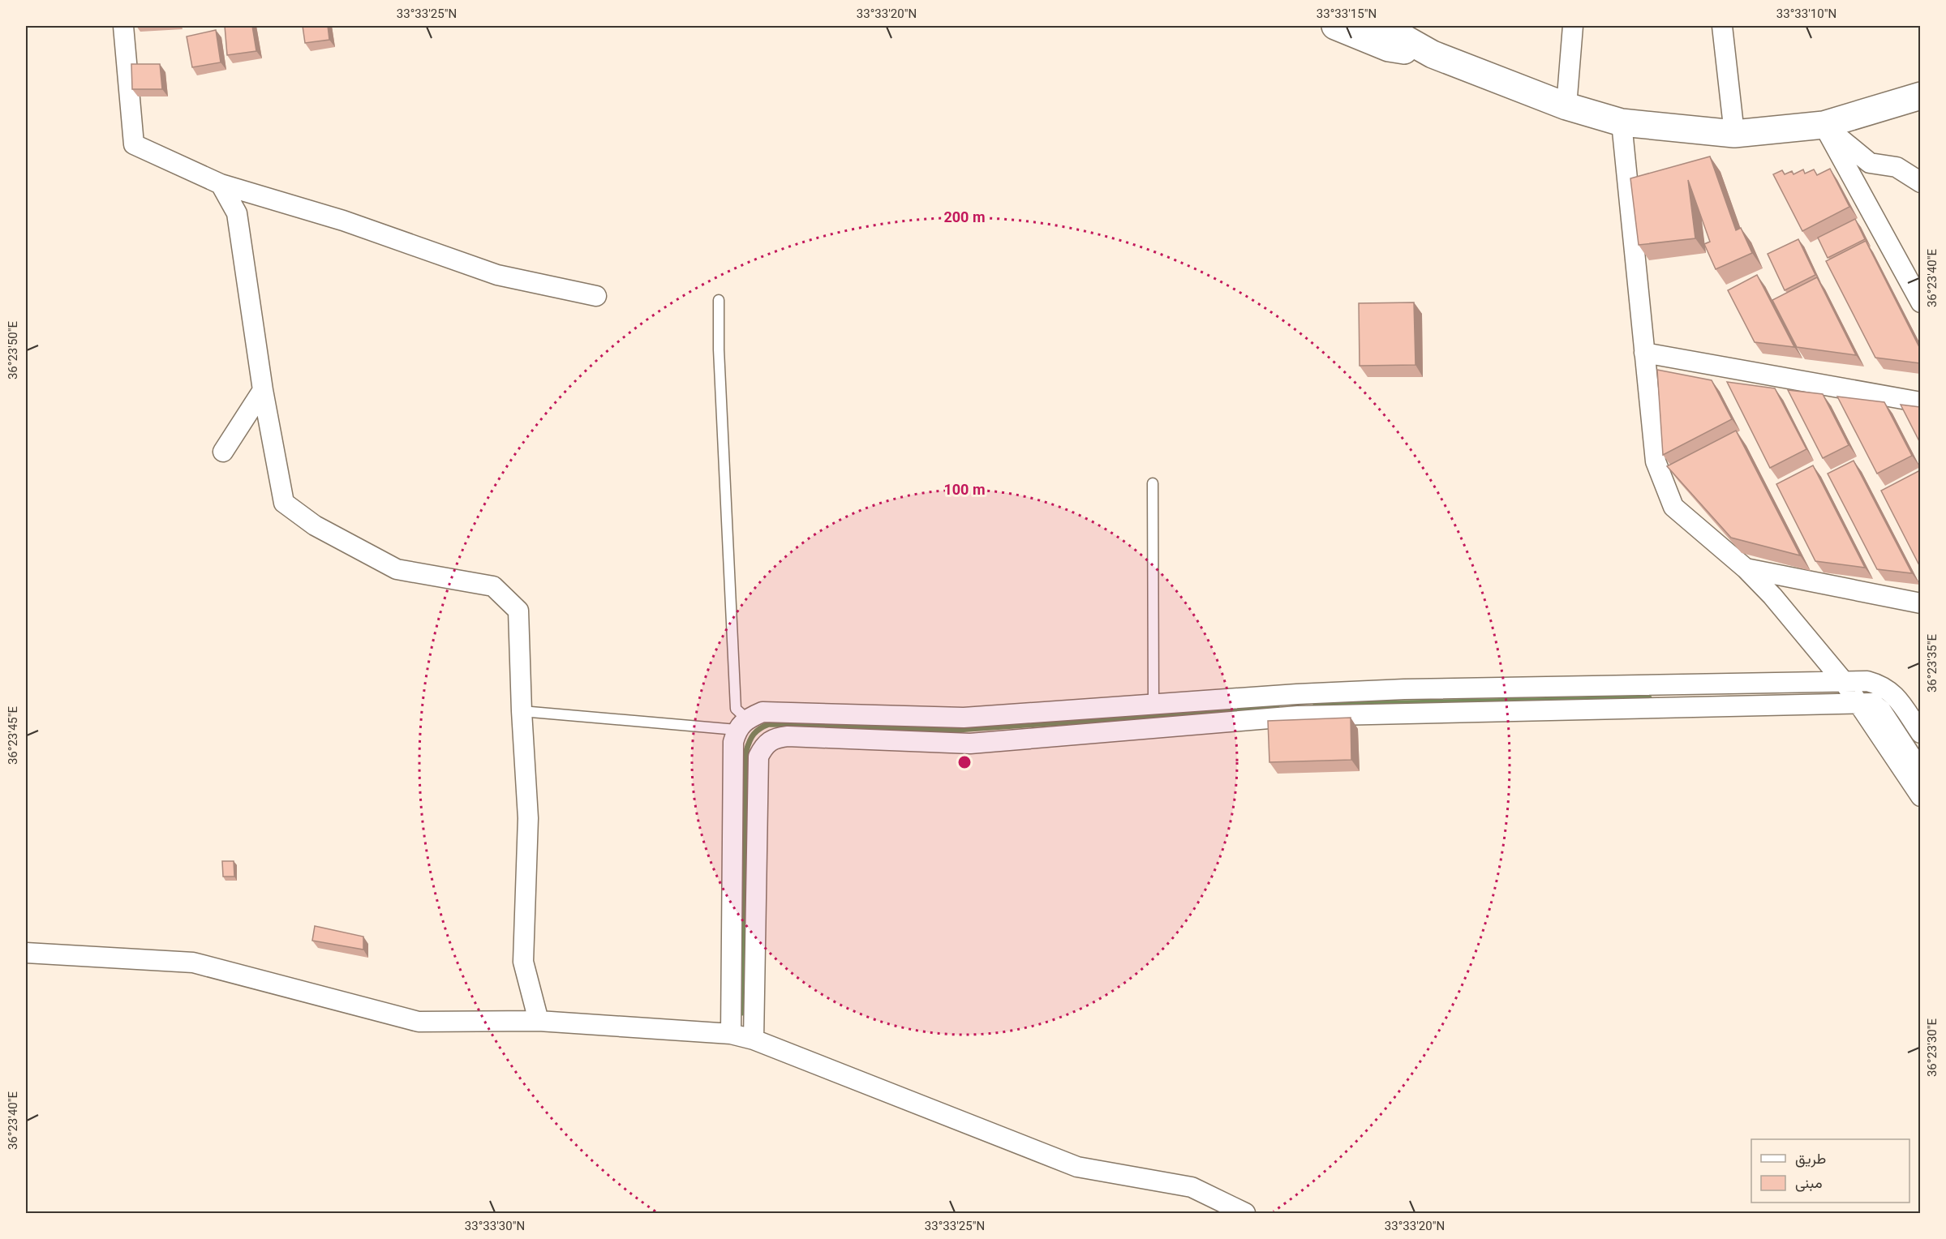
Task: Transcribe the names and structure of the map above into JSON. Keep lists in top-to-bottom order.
{
  "legend": ["طريق", "مبنى"],
  "coordinates": [
    "33°33'25\"N",
    "33°33'20\"N",
    "33°33'15\"N",
    "33°33'10\"N",
    "36°23'40\"E",
    "36°23'50\"E",
    "36°23'35\"E",
    "36°23'45\"E",
    "36°23'30\"E",
    "33°33'30\"N"
  ],
  "rings": ["200 m", "100 m"]
}
